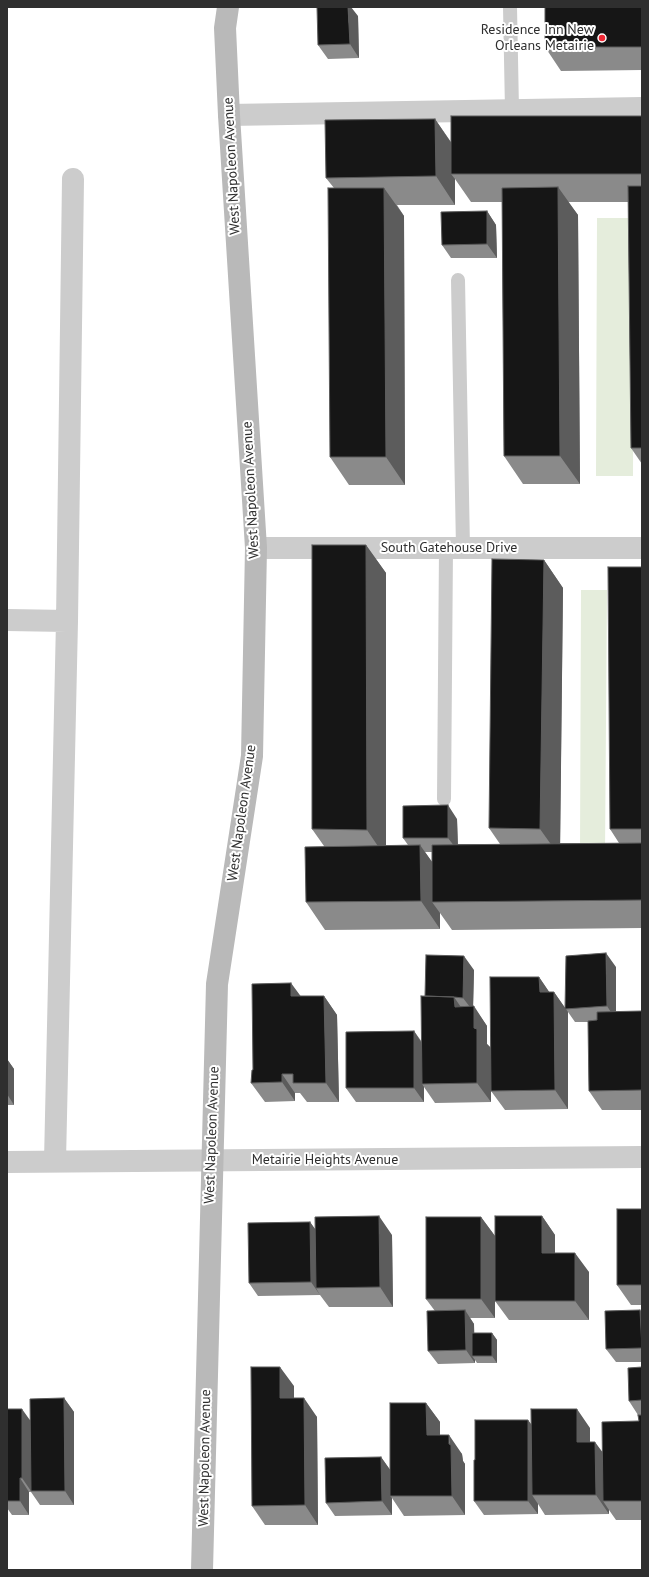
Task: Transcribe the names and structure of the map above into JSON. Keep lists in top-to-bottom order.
{
  "streets": {
    "street": ["West Napoleon Avenue", "South Gatehouse Drive", "Metairie Heights Avenue"]
  },
  "crossings": [
    ["West Napoleon Avenue", "South Gatehouse Drive"],
    ["West Napoleon Avenue", "Metairie Heights Avenue"]
  ],
  "places": ["Residence Inn New Orleans Metairie"]
}
